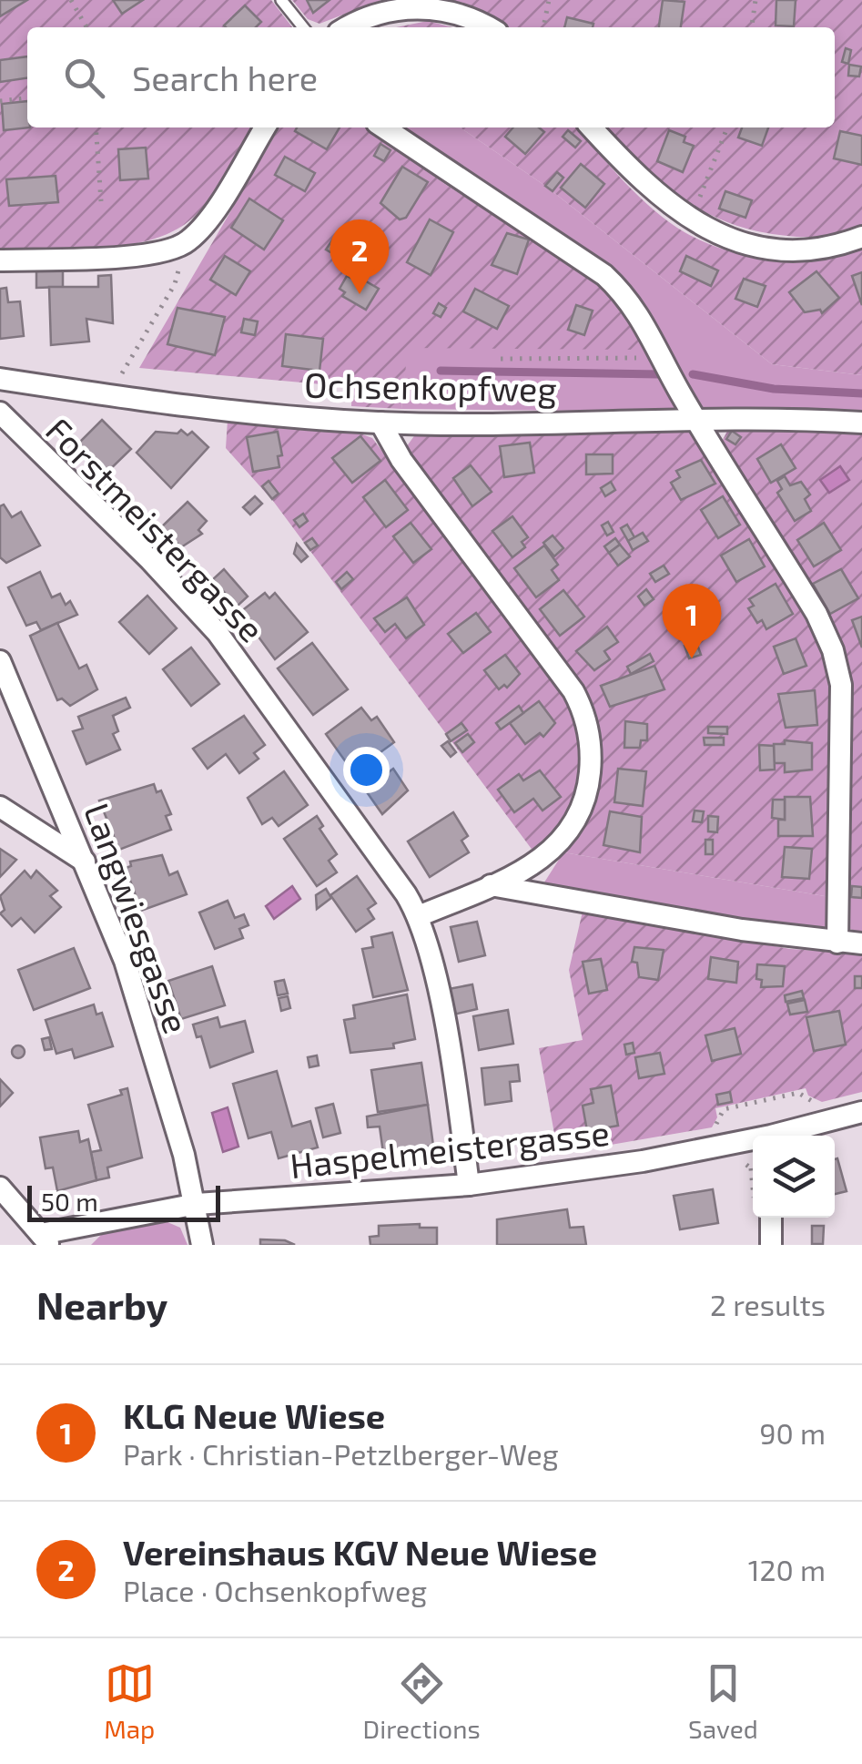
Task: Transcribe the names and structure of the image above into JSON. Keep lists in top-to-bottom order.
{
  "streets": {
    "street": [
      "Ochsenkopfweg",
      "Forstmeistergasse",
      "Langwiesgasse",
      "Haspelmeistergasse"
    ]
  },
  "crossings": [
    ["Forstmeistergasse", "Haspelmeistergasse"],
    ["Langwiesgasse", "Haspelmeistergasse"]
  ],
  "scale_bar": "50 m",
  "page": {
    "search": "Search here",
    "pins": ["2", "1"],
    "scale": "50 m",
    "heading": ["Nearby", "2 results"],
    "list": [
      {
        "mark": "1",
        "name": "KLG Neue Wiese",
        "note": "Park · Christian-Petzlberger-Weg",
        "value": "90 m"
      },
      {
        "mark": "2",
        "name": "Vereinshaus KGV Neue Wiese",
        "note": "Place · Ochsenkopfweg",
        "value": "120 m"
      }
    ],
    "nav": ["Map", "Directions", "Saved"]
  }
}
